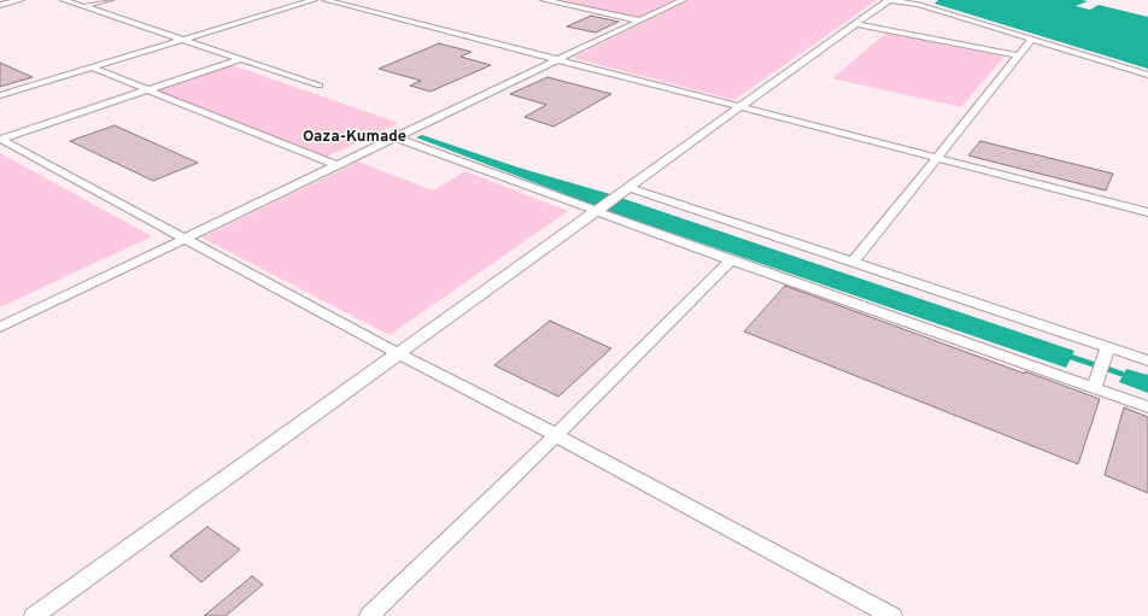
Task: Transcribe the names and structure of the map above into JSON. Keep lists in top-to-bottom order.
{
  "districts": ["Oaza-Kumade"]
}
